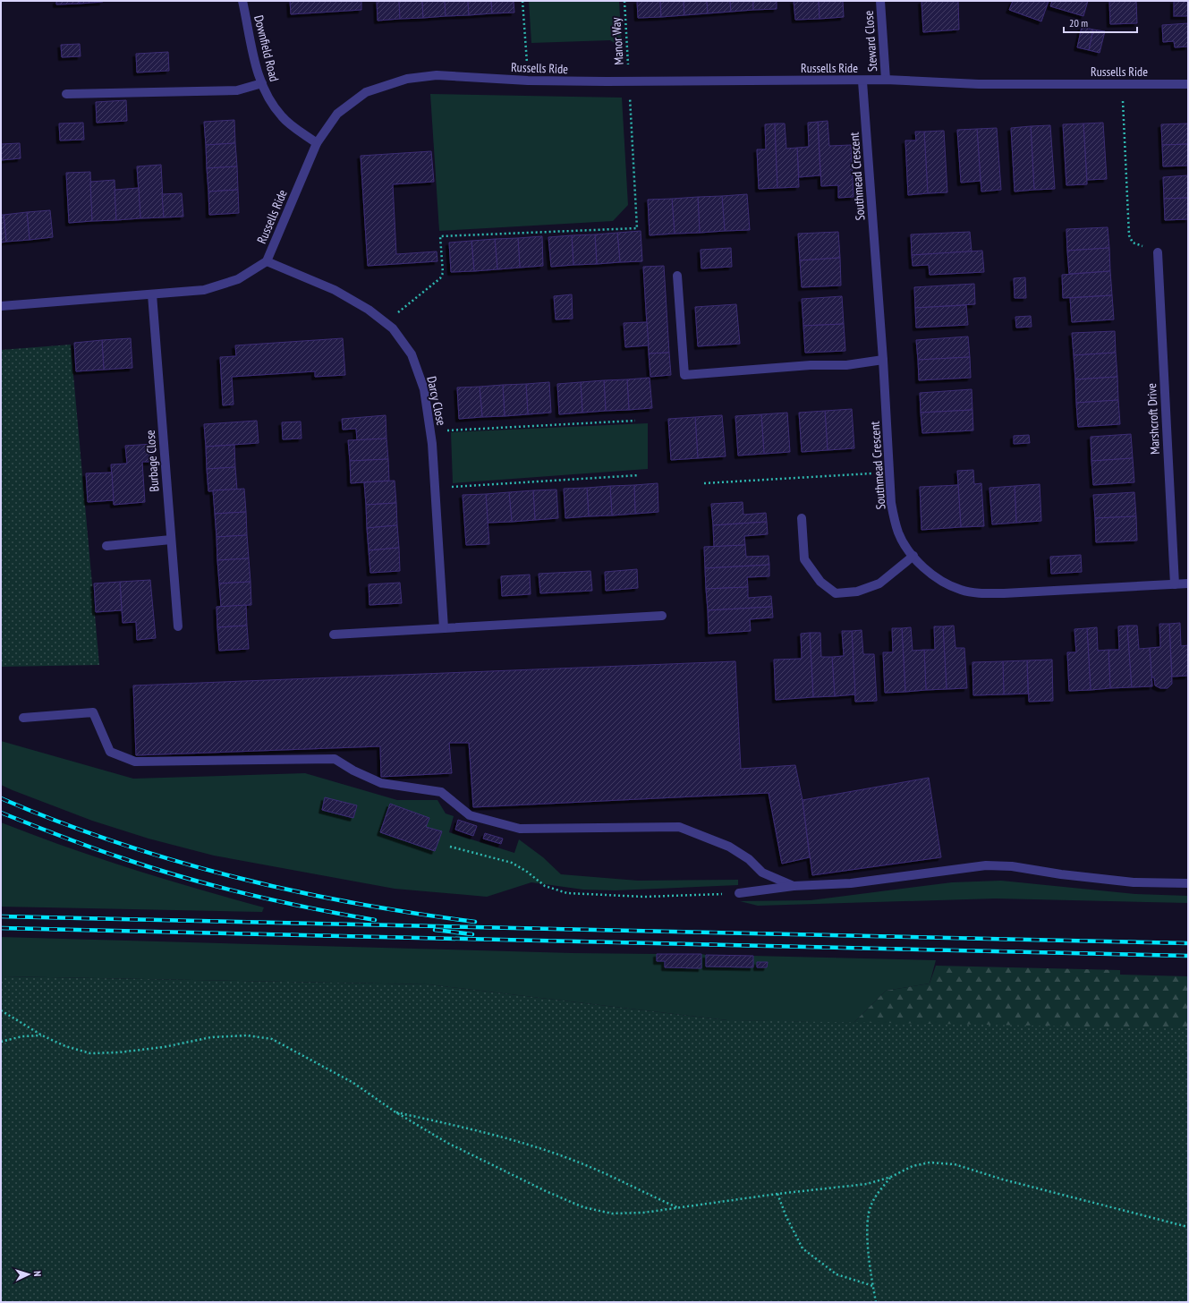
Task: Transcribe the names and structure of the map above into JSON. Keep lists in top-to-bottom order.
{
  "streets": {
    "street": [
      "Steward Close",
      "Downfield Road",
      "Russells Ride",
      "Southmead Crescent",
      "Darcy Close",
      "Marshcroft Drive",
      "Burbage Close"
    ],
    "path": ["Manor Way"]
  },
  "crossings": [
    ["Manor Way", "Russells Ride"],
    ["Manor Way", "Darcy Close"],
    ["Steward Close", "Russells Ride"],
    ["Downfield Road", "Russells Ride"],
    ["Russells Ride", "Southmead Crescent"],
    ["Russells Ride", "Darcy Close"],
    ["Russells Ride", "Burbage Close"],
    ["Southmead Crescent", "Marshcroft Drive"]
  ],
  "scale_bar": "20 m",
  "north": "right"
}
